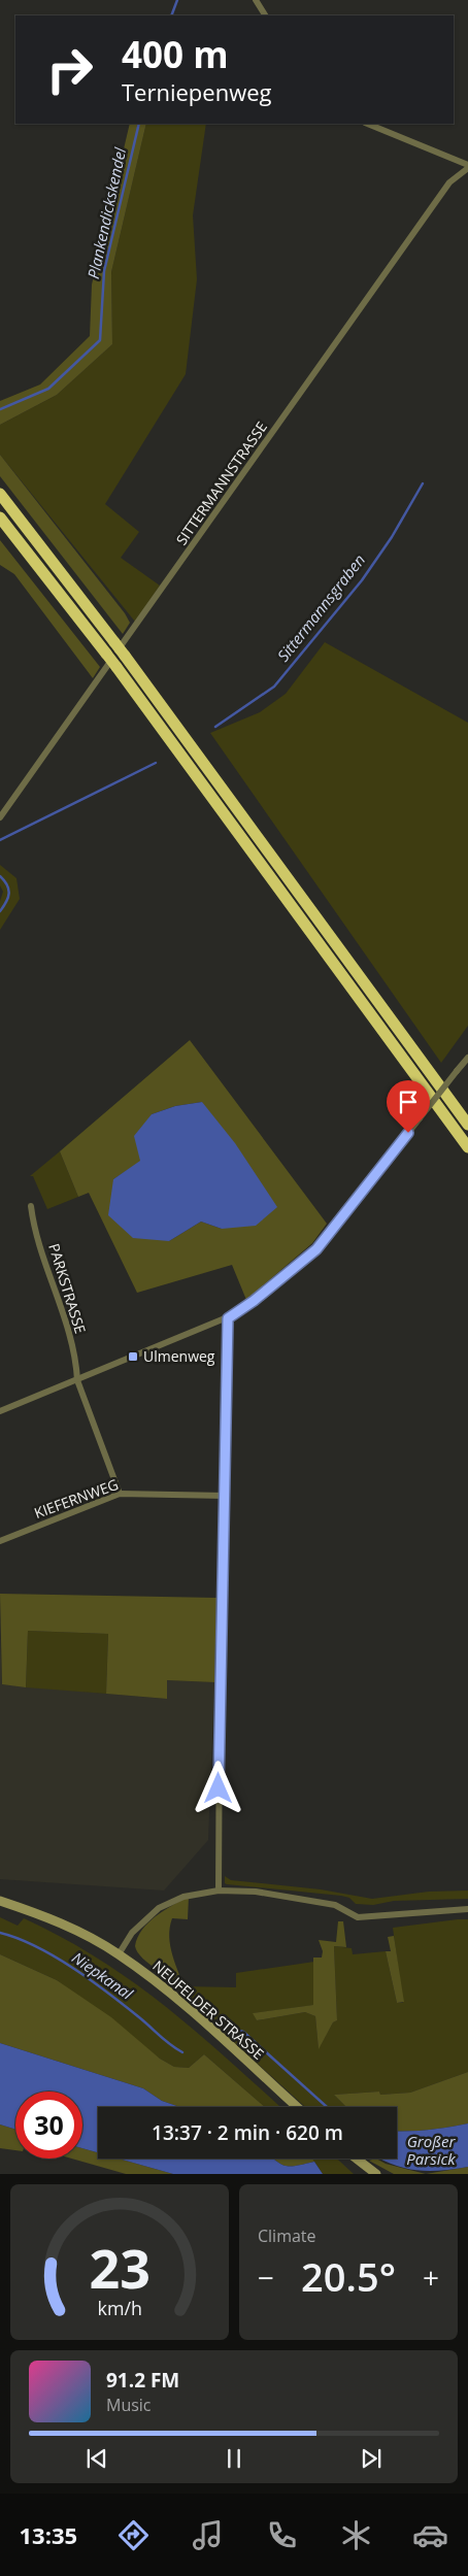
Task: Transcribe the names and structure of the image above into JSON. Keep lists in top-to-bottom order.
{
  "streets": {
    "main road": ["NEUFELDER STRASSE"],
    "street": ["SITTERMANNSTRASSE", "PARKSTRASSE", "KIEFERNWEG"]
  },
  "water": [
    "Plankendickskendel",
    "Sittermannsgraben",
    "Niepkanal",
    "Großer Parsick"
  ],
  "places": {
    "transit": ["Ulmenweg"]
  },
  "page": {
    "turn": ["400 m", "Terniepenweg"],
    "limit": "30",
    "trip": "13:37 · 2 min · 620 m",
    "tile": "Climate",
    "heat": ["−", "20.5°", "+"],
    "song": ["91.2 FM", "Music"],
    "tabs": "13:35",
    "gauge": ["23", "km/h"]
  }
}
